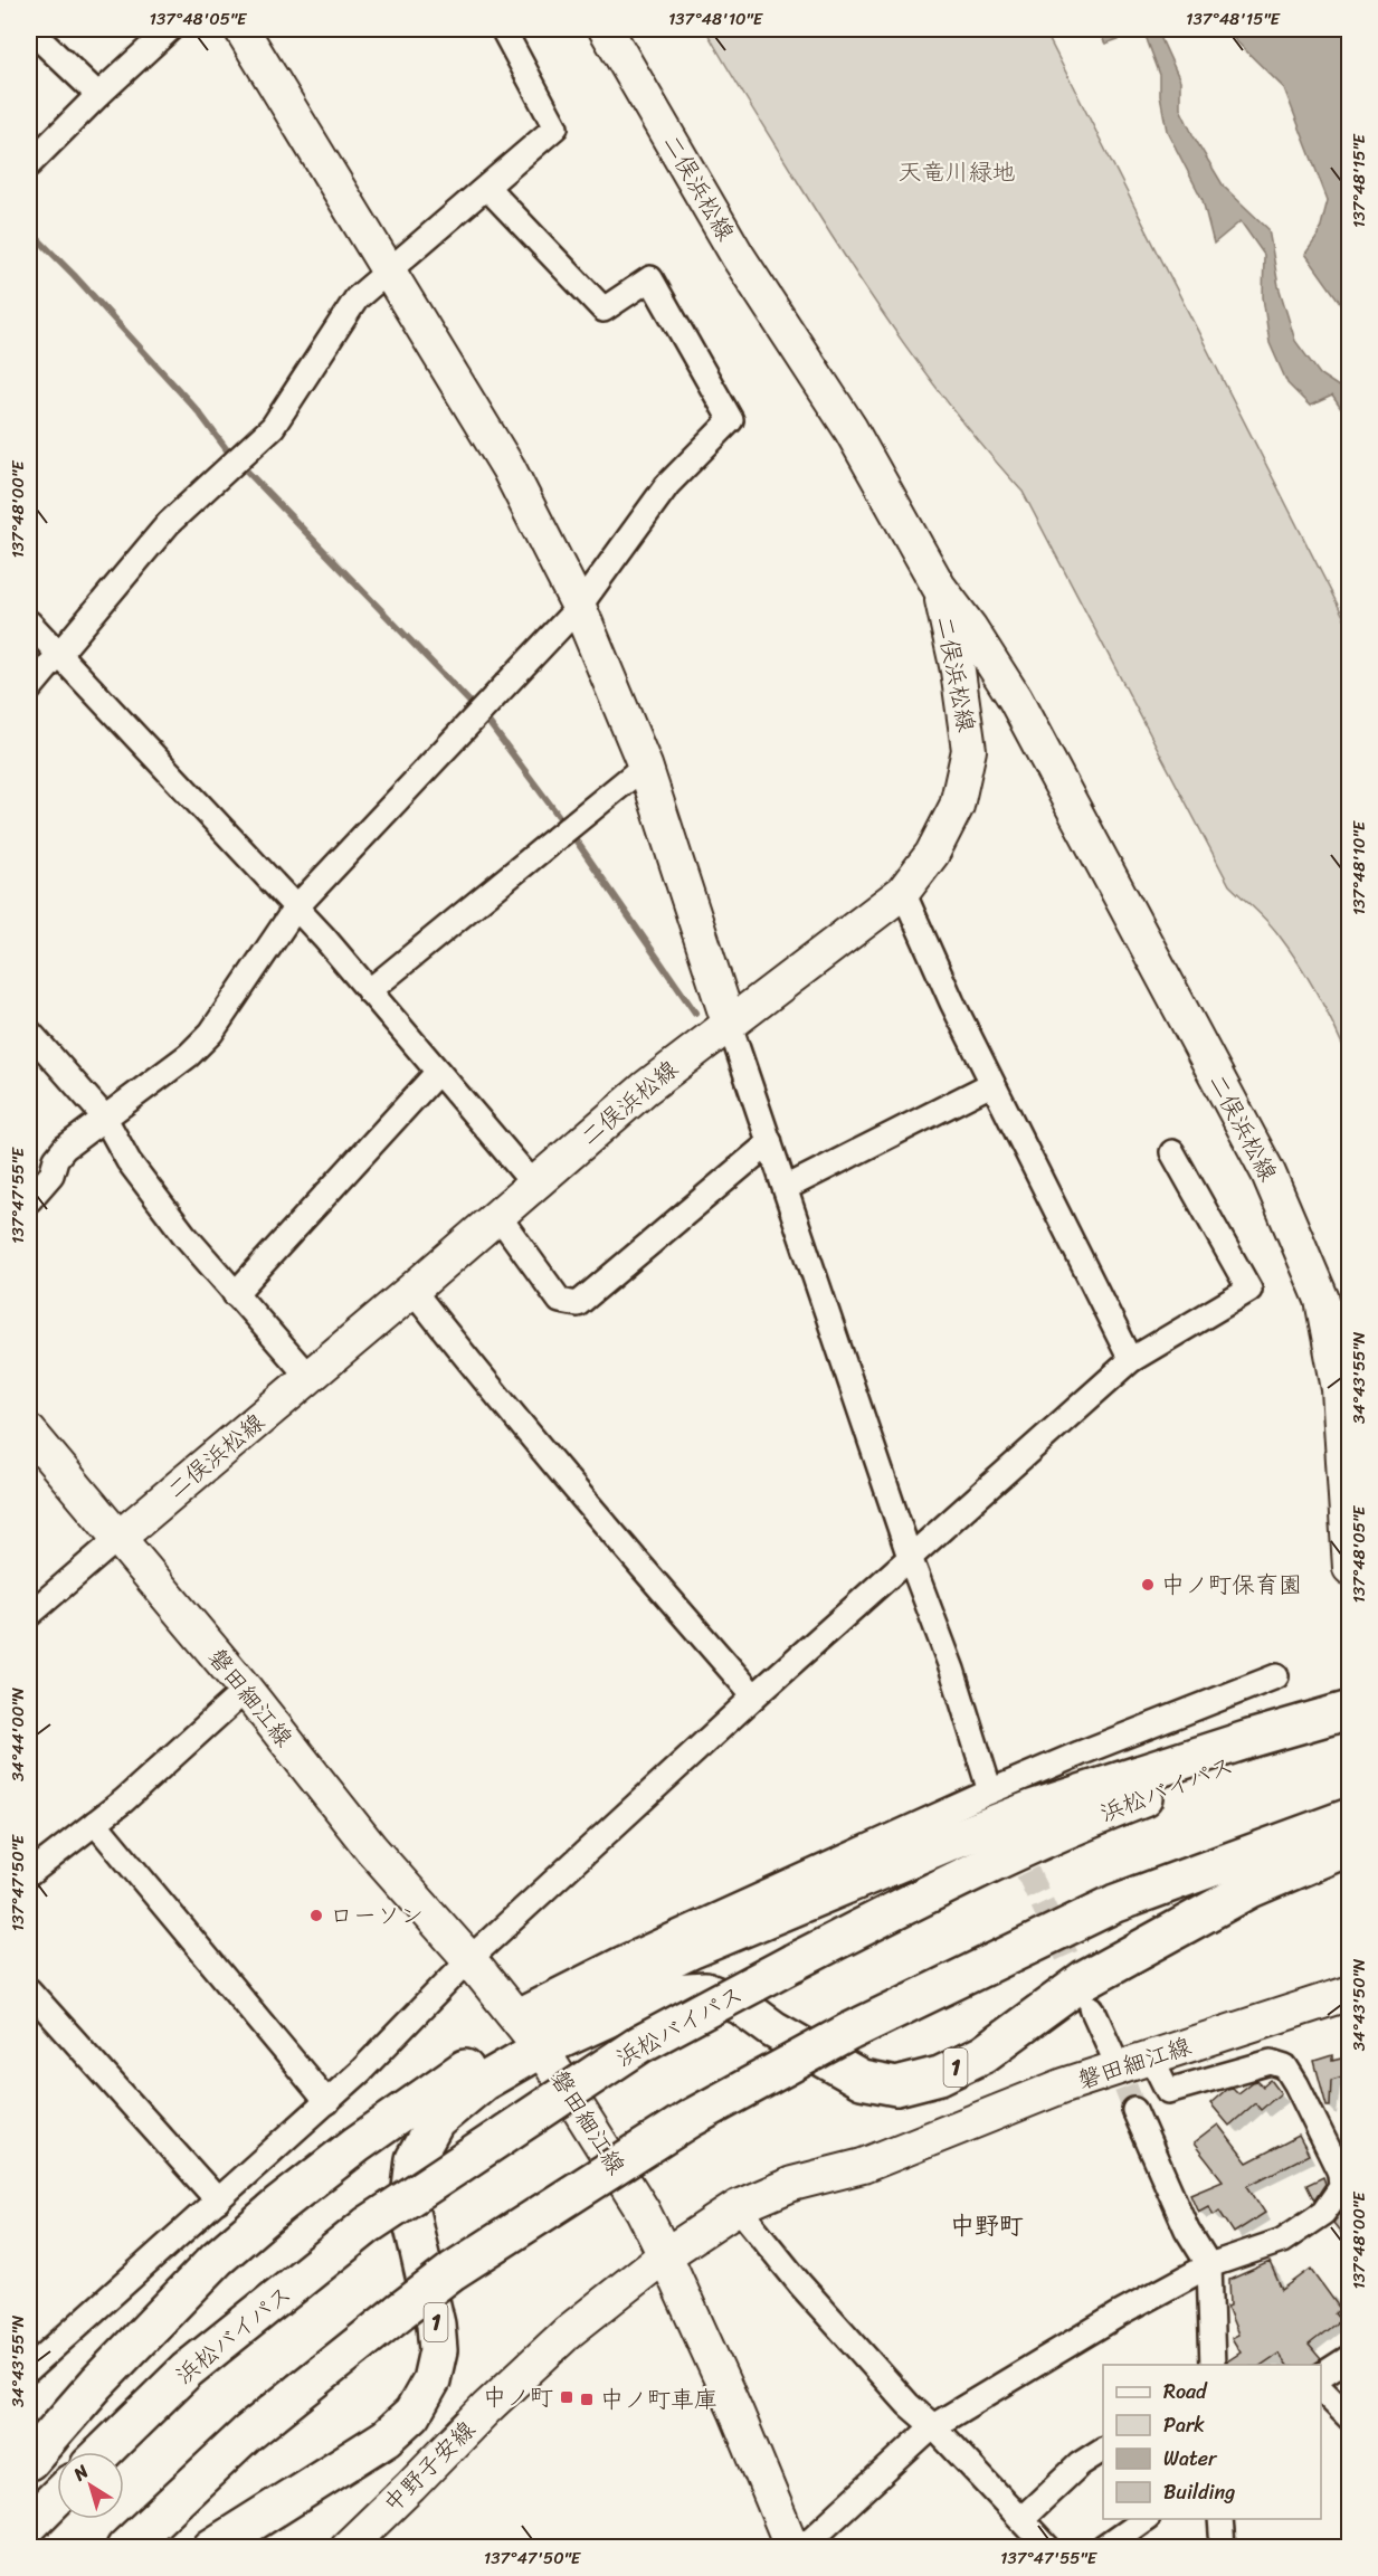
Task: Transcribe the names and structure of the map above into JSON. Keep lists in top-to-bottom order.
{
  "streets": {
    "highway": ["浜松バイパス", "1"],
    "main road": ["二俣浜松線", "磐田細江線", "中野子安線"]
  },
  "crossings": [
    ["二俣浜松線", "磐田細江線"],
    ["磐田細江線", "1"],
    ["磐田細江線", "中野子安線"]
  ],
  "districts": ["中野町"],
  "parks": ["天竜川緑地"],
  "places": {
    "other": ["中ノ町保育園", "ローソン"],
    "transit": ["中ノ町", "中ノ町車庫"]
  },
  "legend": [
    "Road",
    "Park",
    "Water",
    "Building"
  ],
  "north": "top left",
  "coordinates": [
    "137°48'05\"E",
    "137°48'10\"E",
    "137°48'15\"E",
    "137°48'00\"E",
    "137°47'55\"E",
    "34°43'55\"N",
    "34°44'00\"N",
    "137°47'50\"E",
    "34°43'50\"N"
  ]
}
